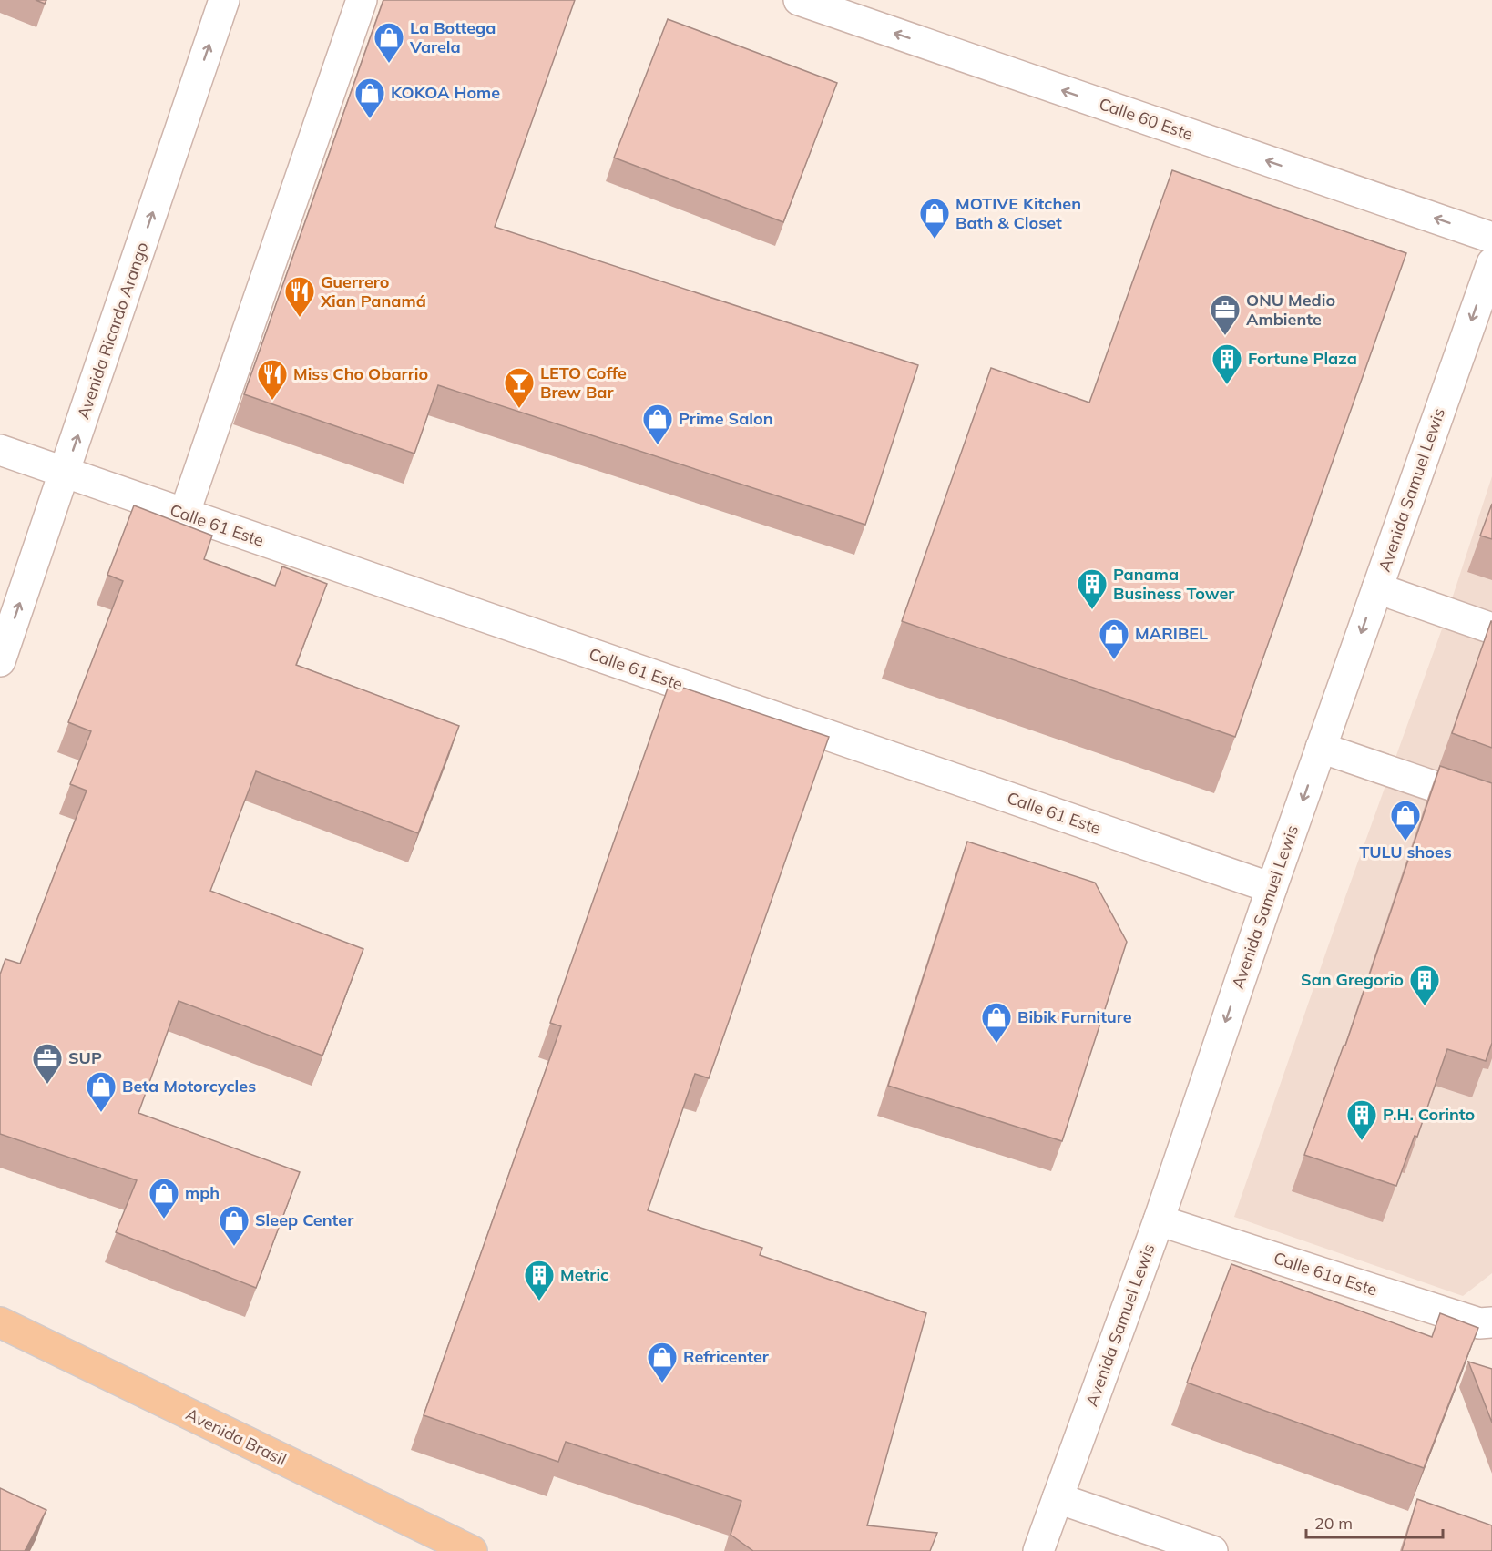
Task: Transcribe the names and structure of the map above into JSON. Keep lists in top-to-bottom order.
{
  "streets": {
    "main road": ["Avenida Brasil"],
    "street": [
      "Calle 60 Este",
      "Avenida Ricardo Arango",
      "Avenida Samuel Lewis",
      "Calle 61 Este",
      "Calle 61a Este"
    ]
  },
  "crossings": [
    ["Avenida Ricardo Arango", "Calle 61 Este"],
    ["Avenida Samuel Lewis", "Calle 61 Este"],
    ["Avenida Samuel Lewis", "Calle 61a Este"]
  ],
  "one_way": ["Calle 60 Este", "Avenida Samuel Lewis"],
  "places": {
    "shop": [
      "La Bottega Varela",
      "KOKOA Home",
      "MOTIVE Kitchen Bath & Closet",
      "Prime Salon",
      "MARIBEL",
      "TULU shoes",
      "Bibik Furniture",
      "Beta Motorcycles",
      "mph",
      "Sleep Center",
      "Refricenter"
    ],
    "restaurant": ["Guerrero Xian Panamá", "Miss Cho Obarrio"],
    "office": ["ONU Medio Ambiente", "SUP"],
    "building": [
      "Fortune Plaza",
      "Panama Business Tower",
      "San Gregorio",
      "P.H. Corinto",
      "Metric"
    ],
    "bar": ["LETO Coffe Brew Bar"]
  },
  "scale_bar": "20 m"
}
